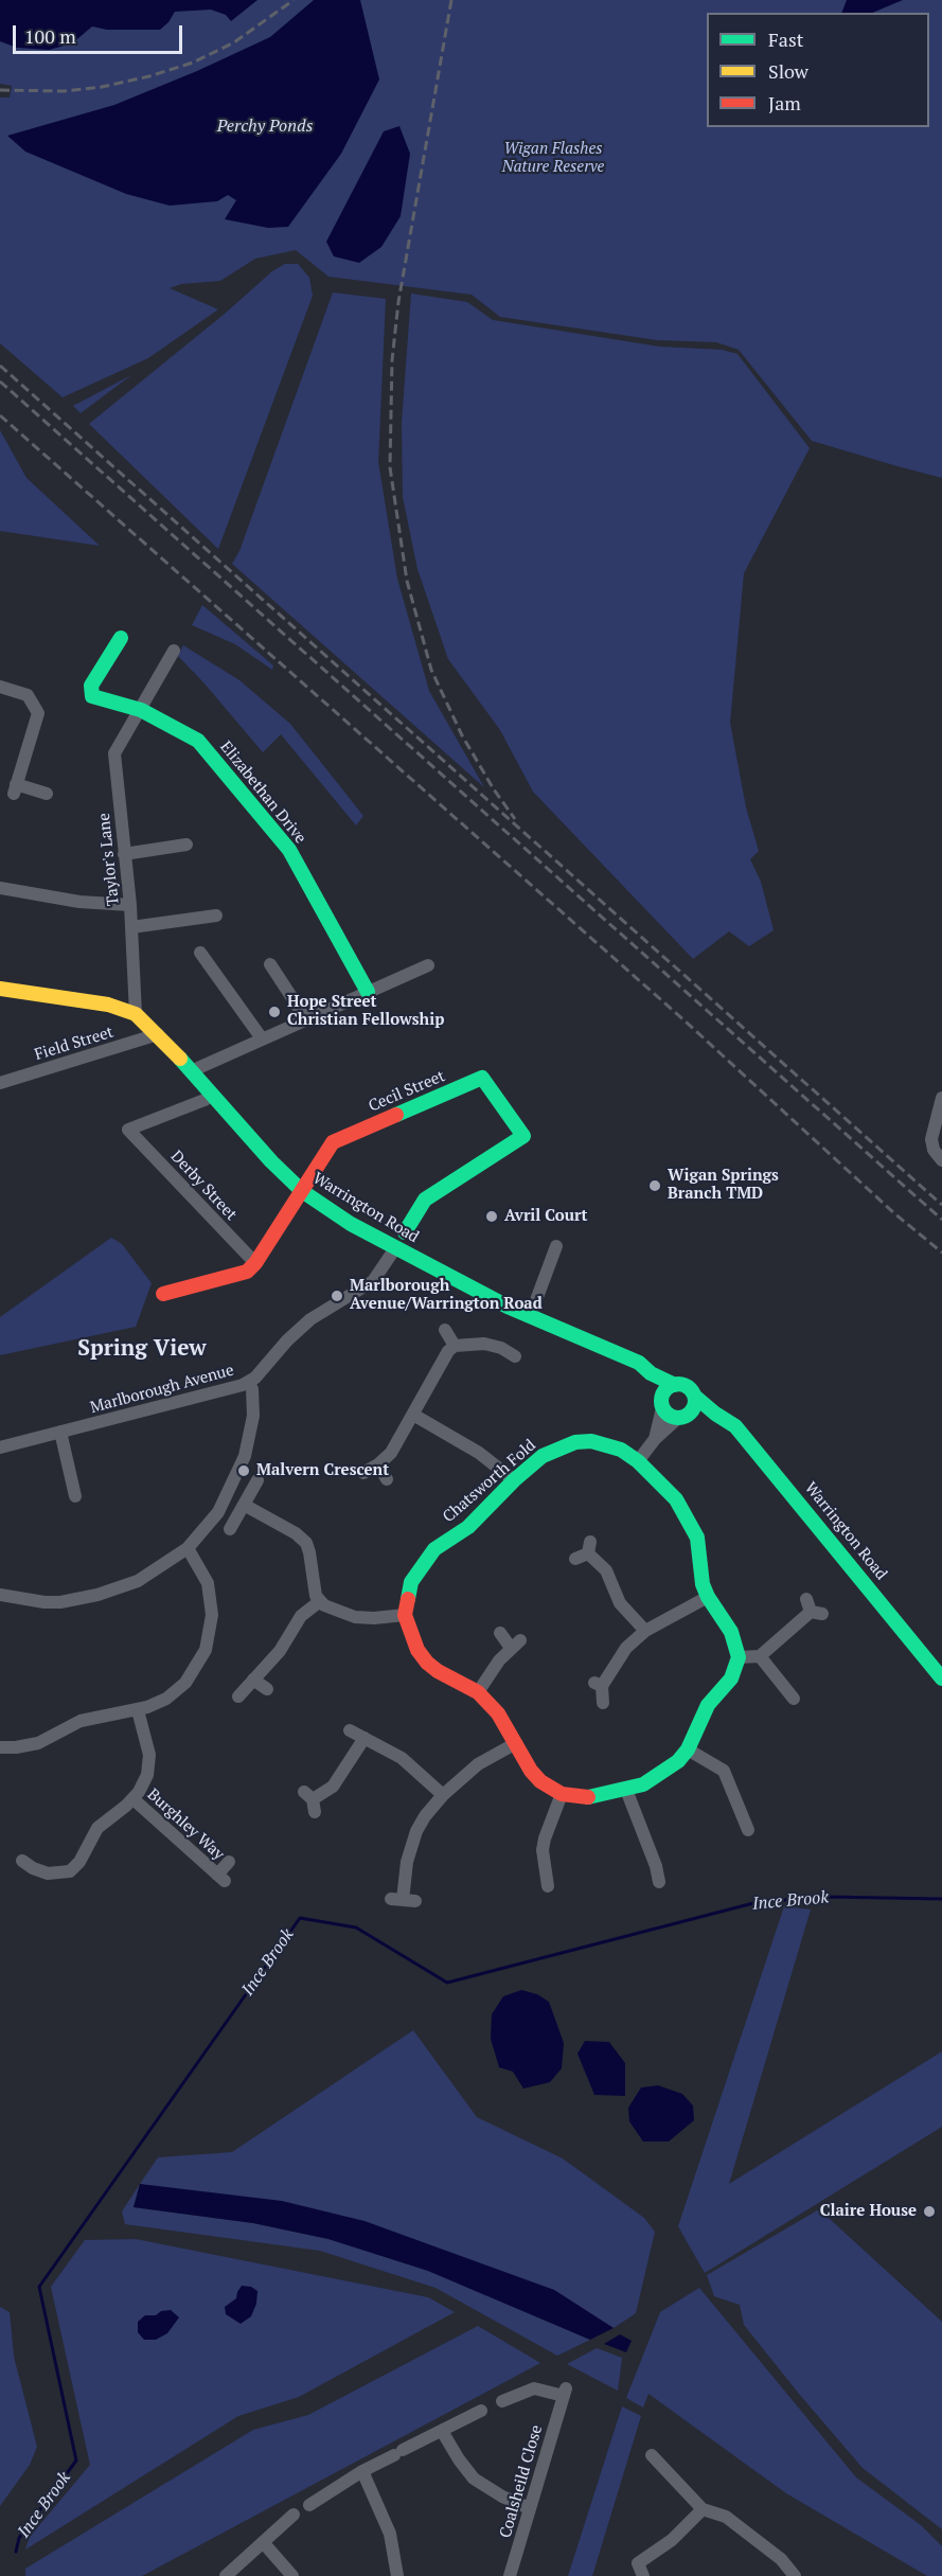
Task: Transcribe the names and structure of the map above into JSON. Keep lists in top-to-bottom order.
{
  "streets": {
    "street": [
      "Elizabethan Drive",
      "Taylor's Lane",
      "Field Street",
      "Cecil Street",
      "Derby Street",
      "Warrington Road",
      "Marlborough Avenue",
      "Chatsworth Fold",
      "Burghley Way",
      "Coalsheild Close"
    ]
  },
  "crossings": [
    ["Elizabethan Drive", "Taylor's Lane"],
    ["Taylor's Lane", "Warrington Road"],
    ["Field Street", "Warrington Road"],
    ["Cecil Street", "Warrington Road"],
    ["Derby Street", "Warrington Road"],
    ["Warrington Road", "Marlborough Avenue"]
  ],
  "districts": ["Spring View"],
  "water": ["Perchy Ponds", "Ince Brook"],
  "parks": ["Wigan Flashes Nature Reserve"],
  "places": [
    "Hope Street Christian Fellowship",
    "Wigan Springs Branch TMD",
    "Avril Court",
    "Marlborough Avenue/Warrington Road",
    "Malvern Crescent",
    "Claire House"
  ],
  "legend": ["Fast", "Slow", "Jam"],
  "scale_bar": "100 m"
}
